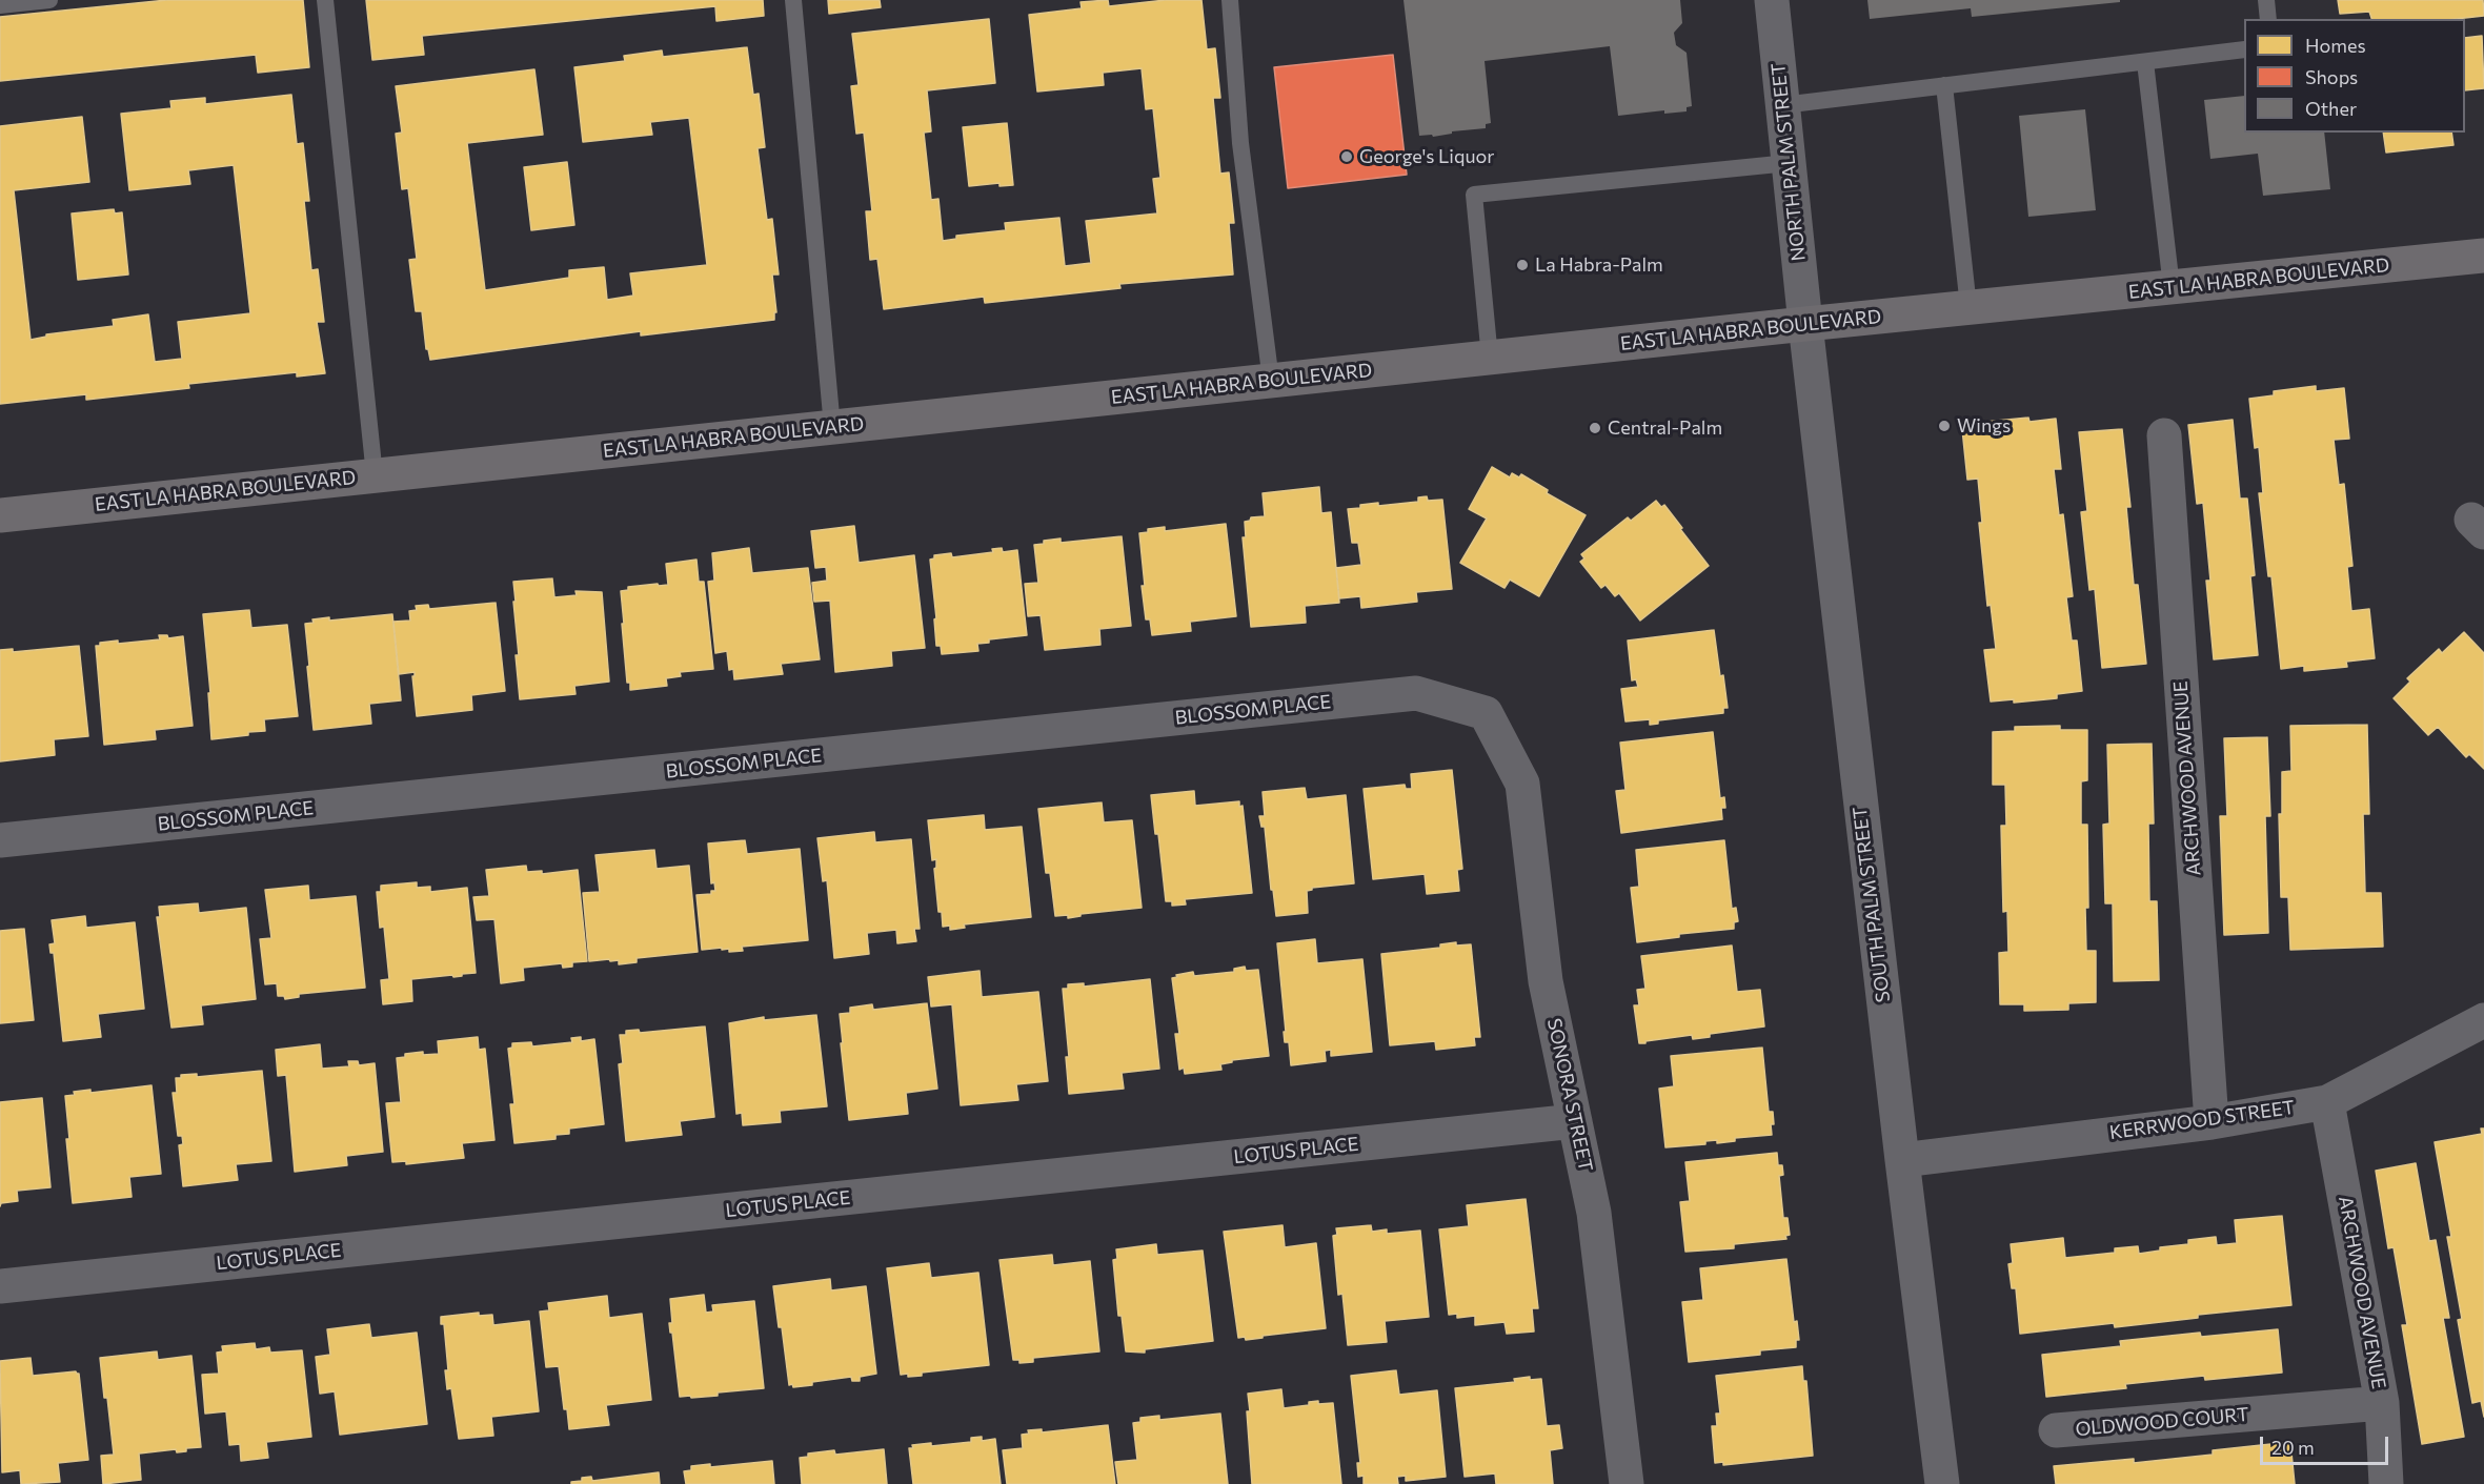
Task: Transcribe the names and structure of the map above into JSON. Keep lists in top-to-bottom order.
{
  "streets": {
    "main road": ["EAST LA HABRA BOULEVARD"],
    "street": [
      "NORTH PALM STREET",
      "BLOSSOM PLACE",
      "ARCHWOOD AVENUE",
      "SOUTH PALM STREET",
      "SONORA STREET",
      "KERRWOOD STREET",
      "LOTUS PLACE",
      "OLDWOOD COURT"
    ]
  },
  "crossings": [
    ["NORTH PALM STREET", "EAST LA HABRA BOULEVARD"],
    ["NORTH PALM STREET", "SOUTH PALM STREET"],
    ["EAST LA HABRA BOULEVARD", "SOUTH PALM STREET"],
    ["BLOSSOM PLACE", "SONORA STREET"],
    ["ARCHWOOD AVENUE", "KERRWOOD STREET"],
    ["ARCHWOOD AVENUE", "OLDWOOD COURT"],
    ["SOUTH PALM STREET", "KERRWOOD STREET"],
    ["SONORA STREET", "LOTUS PLACE"]
  ],
  "places": [
    "George's Liquor",
    "La Habra-Palm",
    "Wings",
    "Central-Palm"
  ],
  "legend": ["Homes", "Shops", "Other"],
  "scale_bar": "20 m"
}
